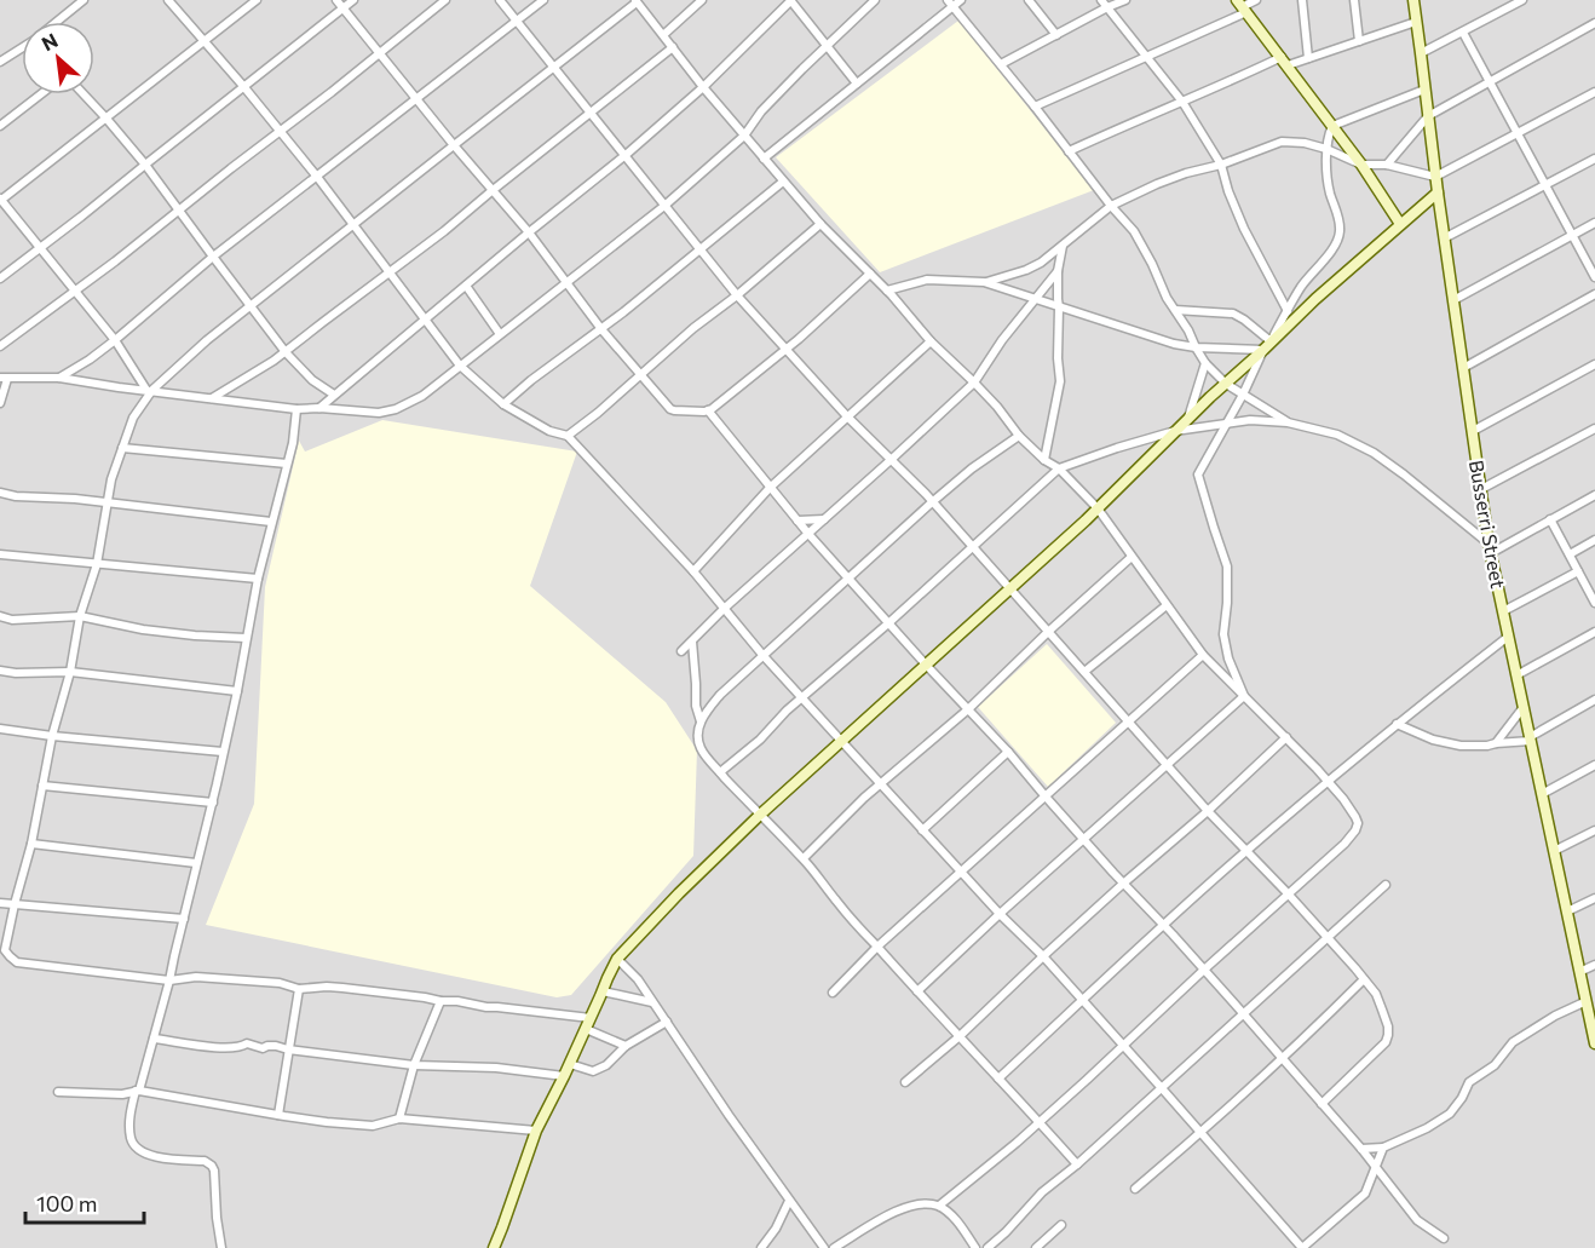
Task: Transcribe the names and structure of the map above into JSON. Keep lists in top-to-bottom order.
{
  "streets": {
    "main road": ["Busserri Street"]
  },
  "scale_bar": "100 m",
  "north": "top left"
}
